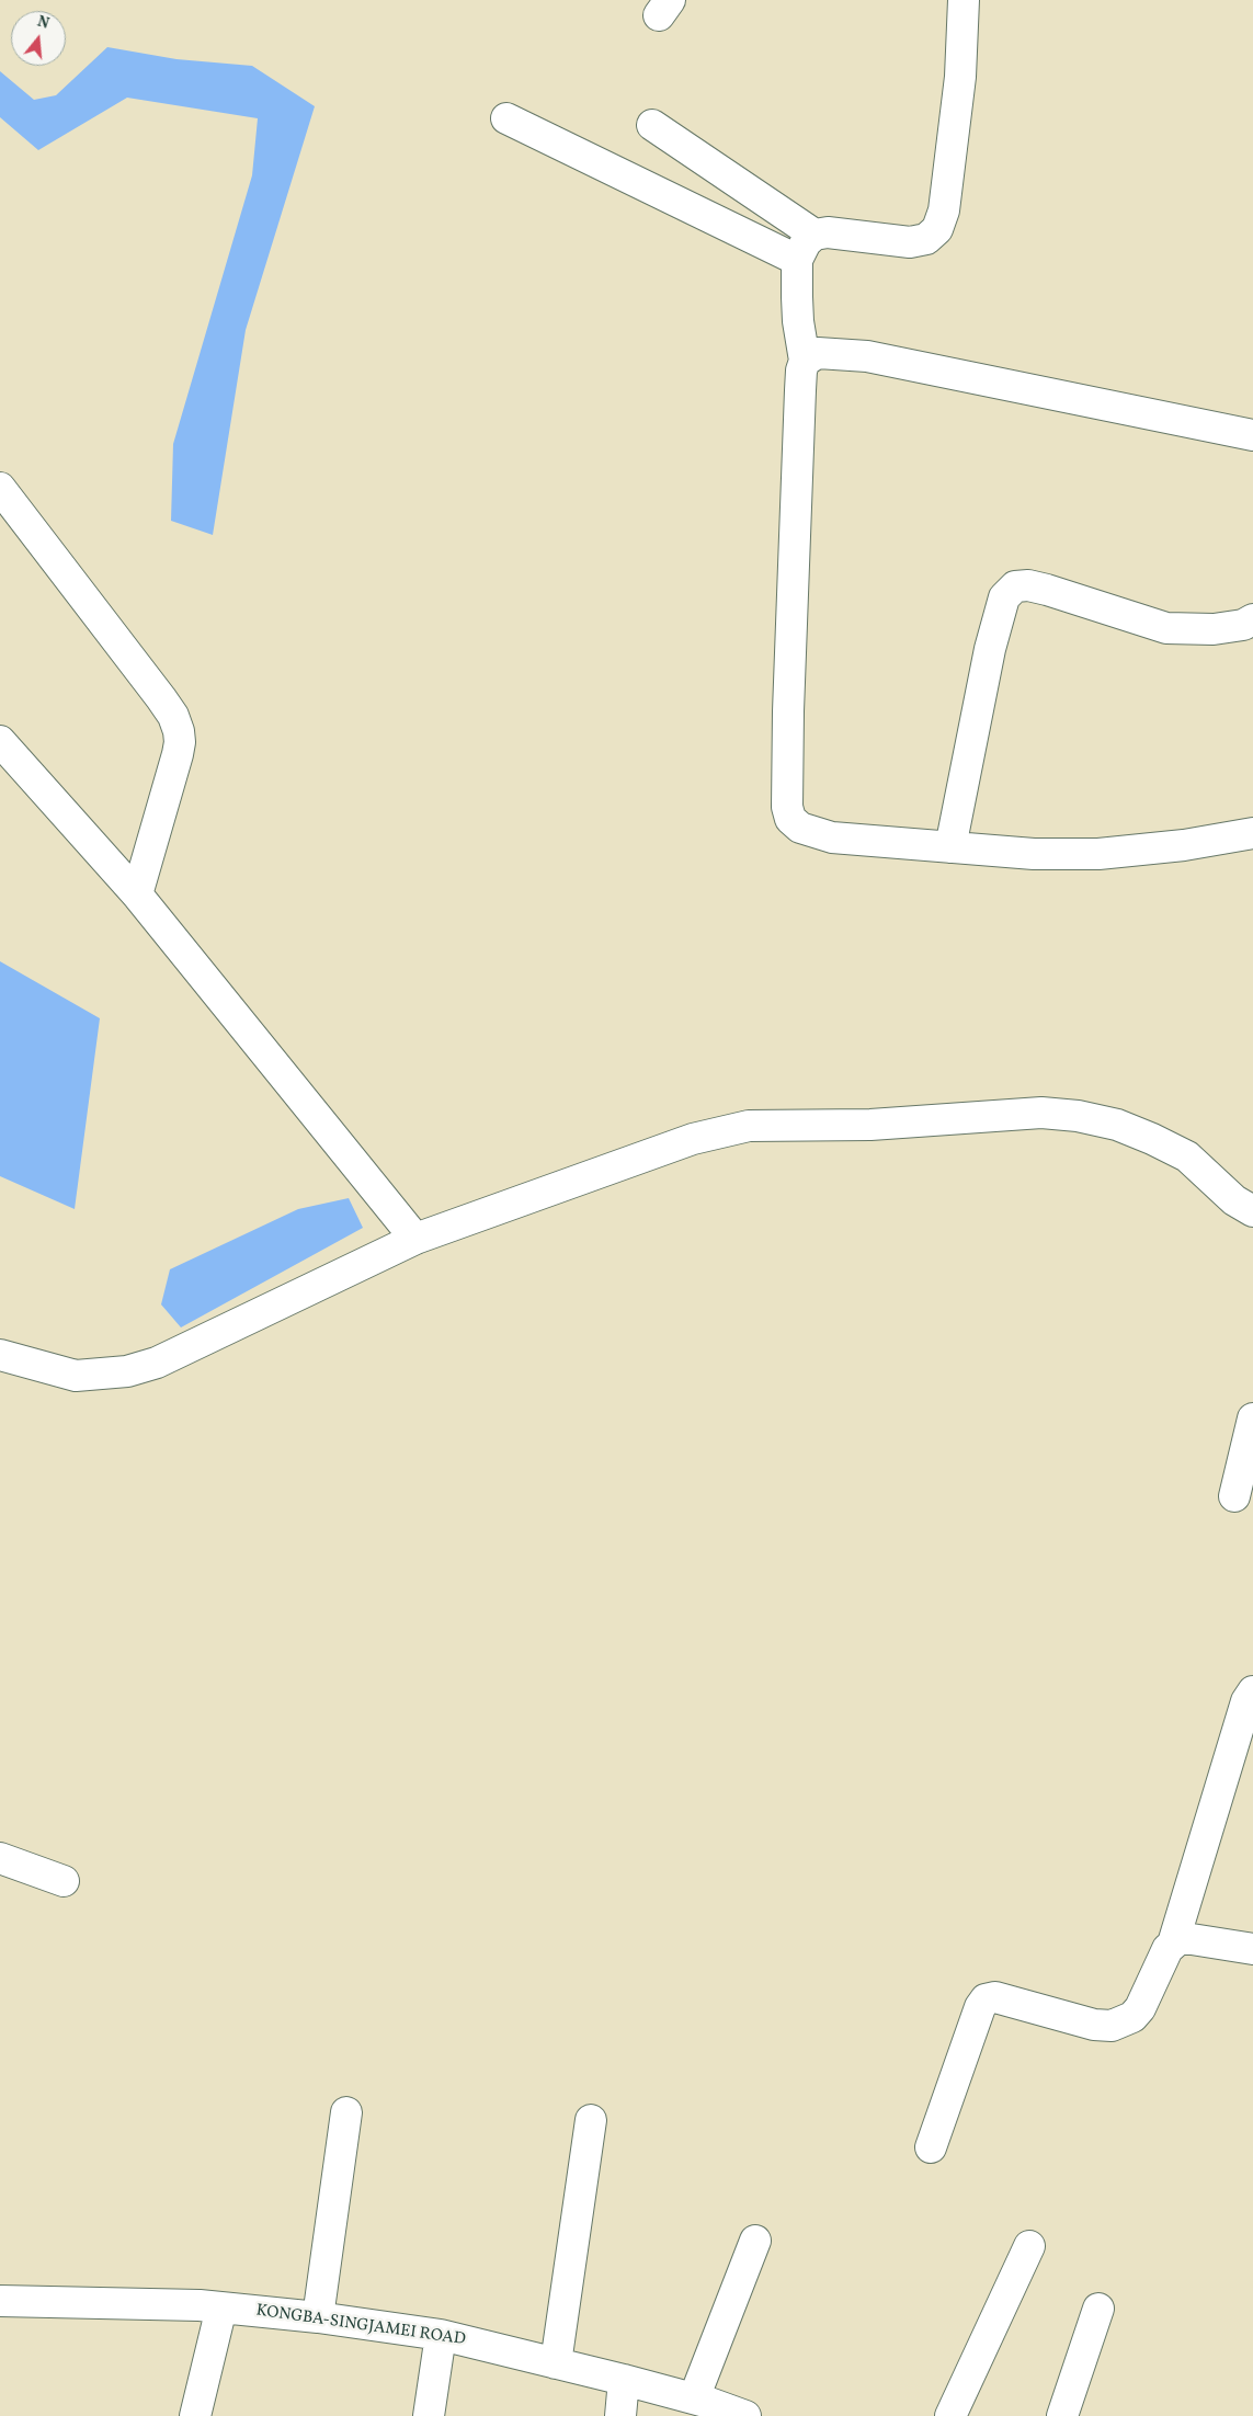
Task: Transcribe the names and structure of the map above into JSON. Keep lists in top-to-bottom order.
{
  "streets": {
    "street": ["KONGBA-SINGJAMEI ROAD"]
  },
  "north": "top"
}
